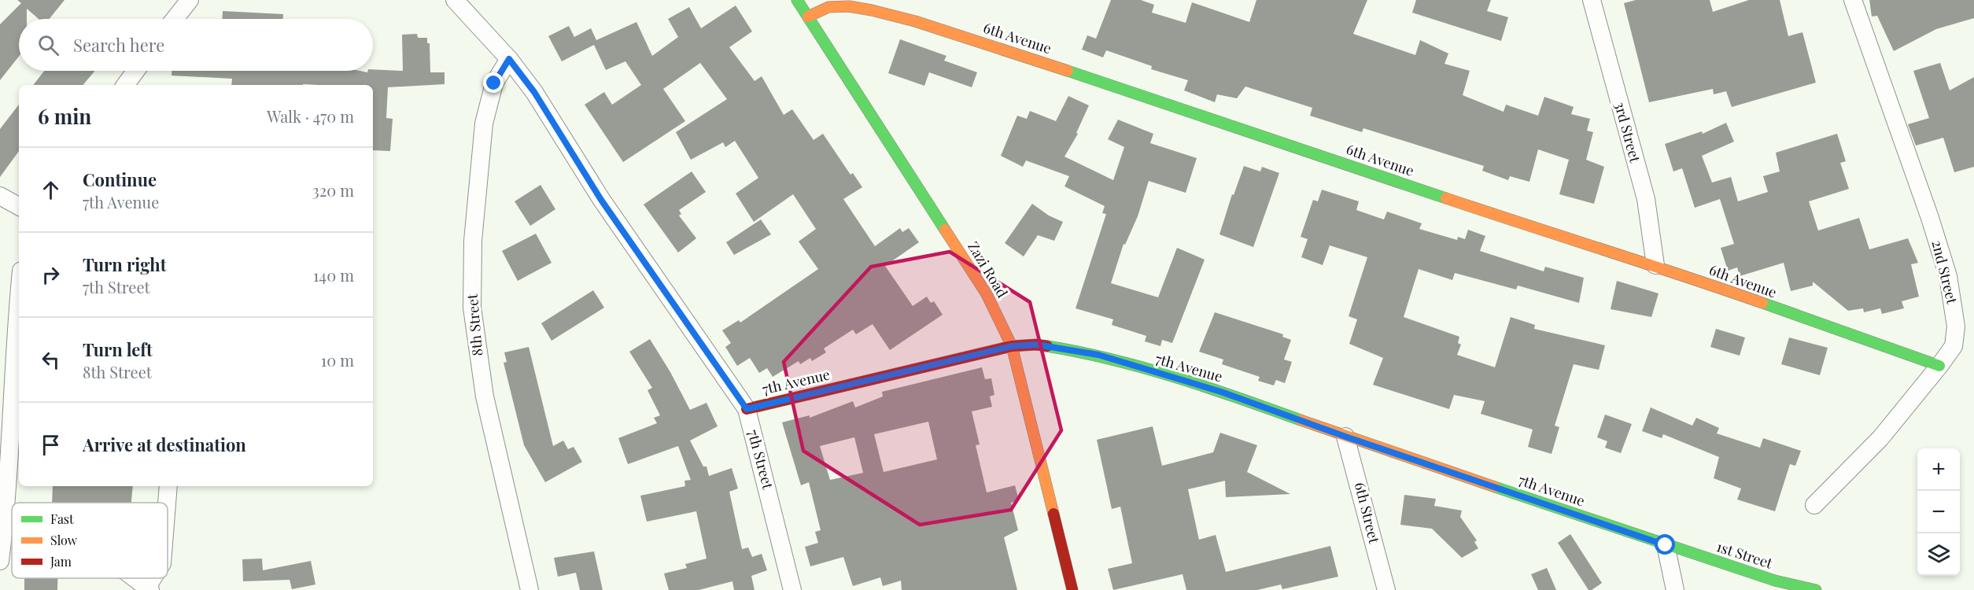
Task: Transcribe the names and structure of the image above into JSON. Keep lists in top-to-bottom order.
{
  "streets": {
    "street": [
      "6th Avenue",
      "3rd Street",
      "Zazi Road",
      "2nd Street",
      "8th Street",
      "7th Avenue",
      "7th Street",
      "6th Street",
      "1st Street"
    ]
  },
  "crossings": [
    ["6th Avenue", "3rd Street"],
    ["6th Avenue", "Zazi Road"],
    ["6th Avenue", "2nd Street"],
    ["Zazi Road", "7th Avenue"],
    ["8th Street", "7th Street"],
    ["7th Avenue", "7th Street"],
    ["7th Avenue", "6th Street"],
    ["7th Avenue", "1st Street"]
  ],
  "legend": ["Fast", "Slow", "Jam"],
  "page": {
    "search": "Search here",
    "heading": ["6 min", "Walk · 470 m"],
    "list": [
      ["Continue", "7th Avenue", "320 m"],
      ["Turn right", "7th Street", "140 m"],
      ["Turn left", "8th Street", "10 m"],
      "Arrive at destination"
    ],
    "map_buttons": ["+", "−"]
  }
}
